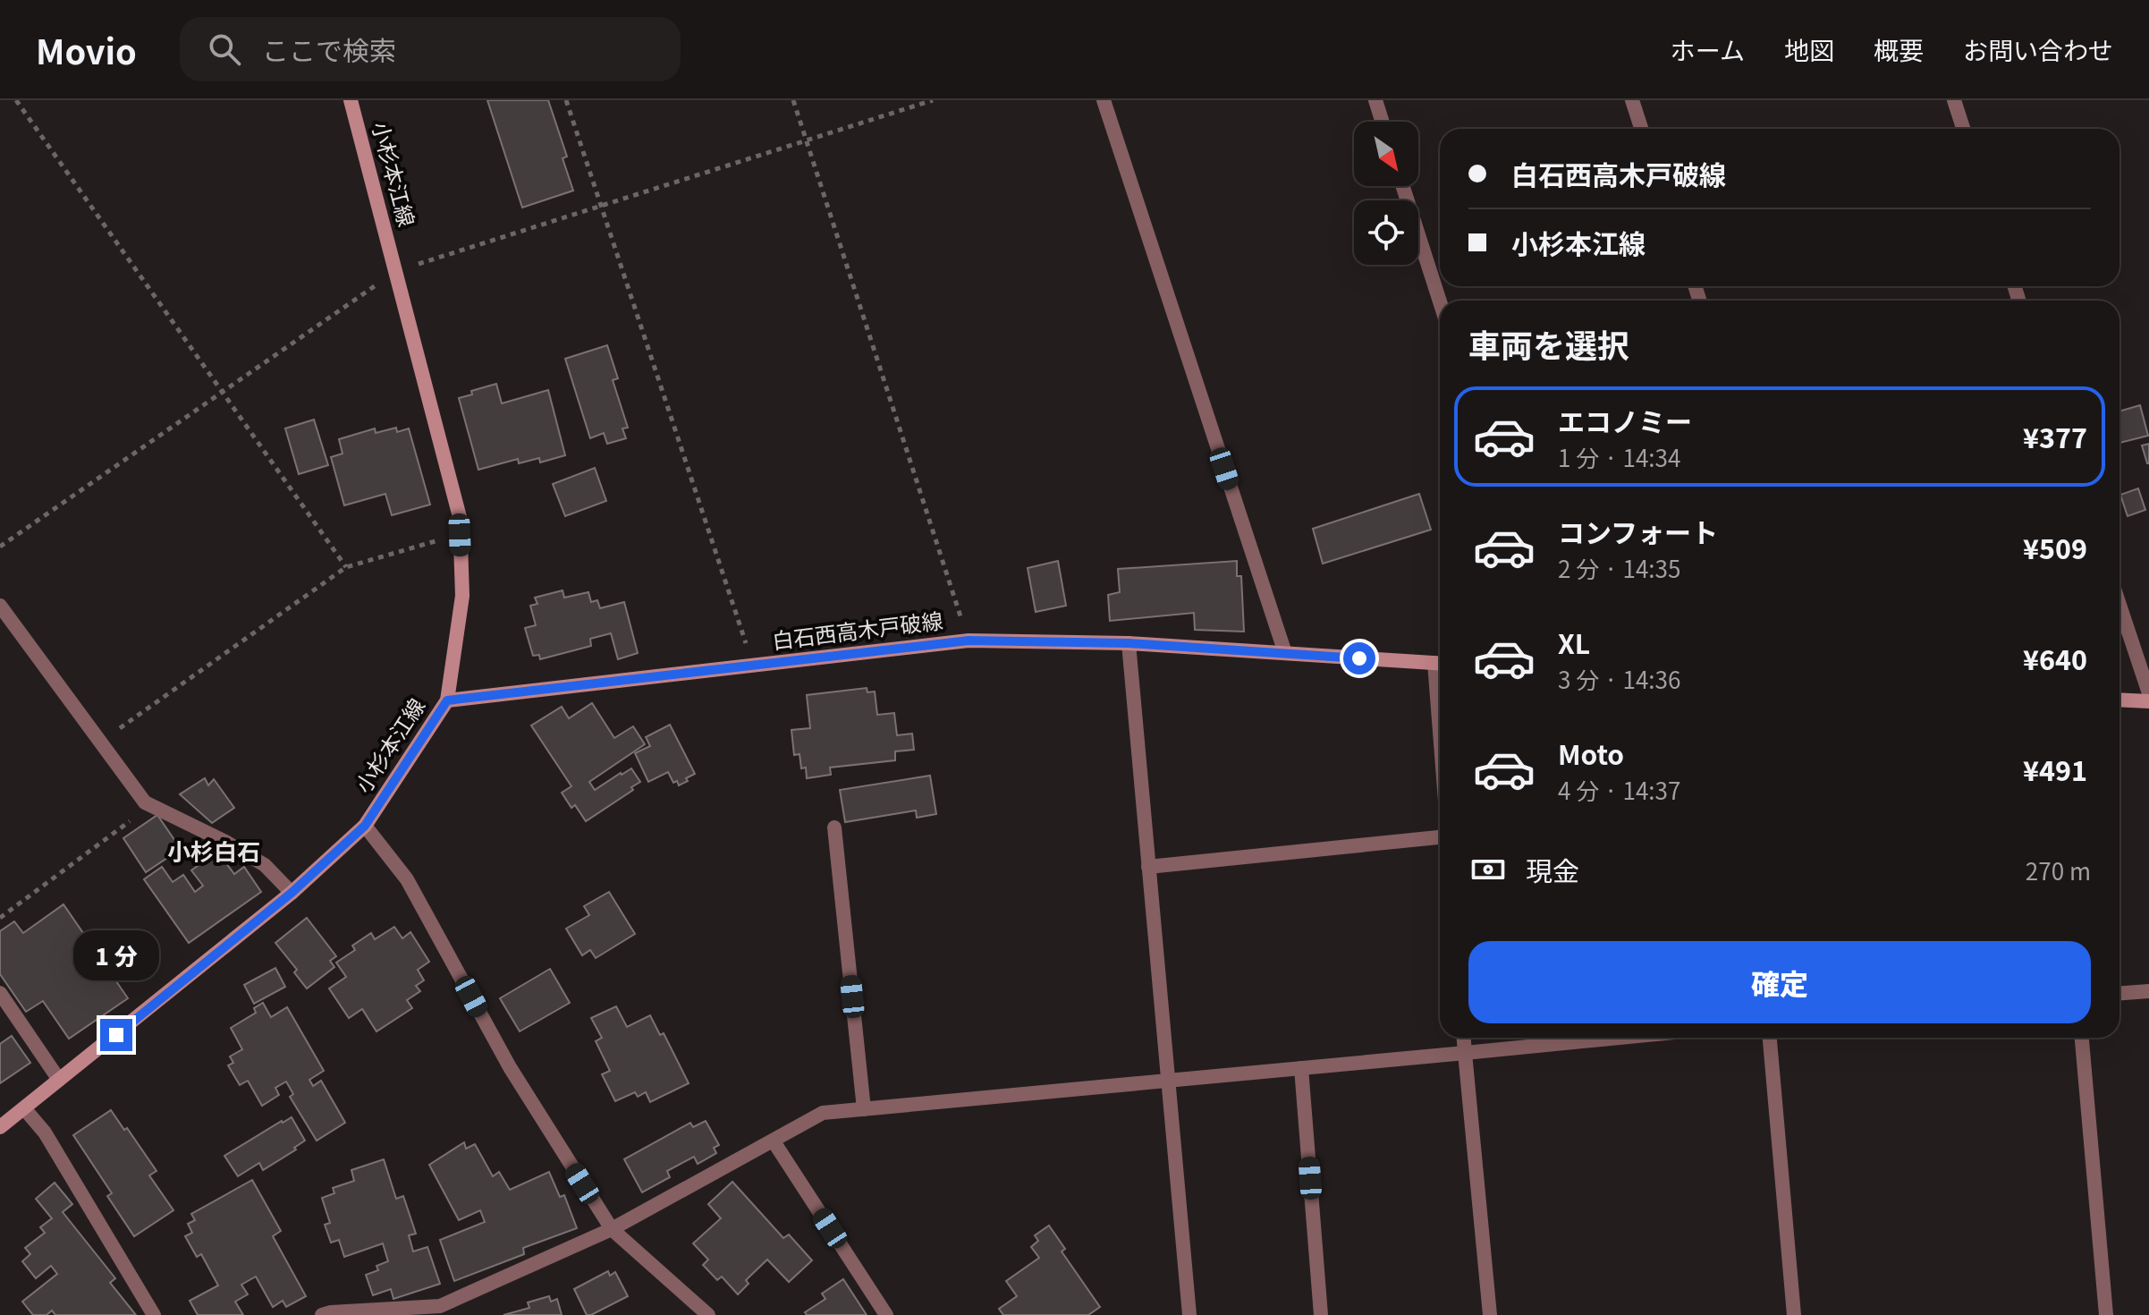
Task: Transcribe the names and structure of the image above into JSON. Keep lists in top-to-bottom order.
{
  "streets": {
    "main road": ["小杉本江線", "白石西高木戸破線"]
  },
  "crossings": [
    ["小杉本江線", "白石西高木戸破線"]
  ],
  "districts": ["小杉白石"],
  "north": "bottom right",
  "page": {
    "header": "Movio",
    "search": "ここで検索",
    "nav": [
      "ホーム",
      "地図",
      "概要",
      "お問い合わせ"
    ],
    "banner": ["白石西高木戸破線", "小杉本江線"],
    "heading": "車両を選択",
    "list": [
      {
        "name": "エコノミー",
        "note": "1 分 · 14:34",
        "value": "¥377"
      },
      {
        "name": "コンフォート",
        "note": "2 分 · 14:35",
        "value": "¥509"
      },
      {
        "name": "XL",
        "note": "3 分 · 14:36",
        "value": "¥640"
      },
      {
        "name": "Moto",
        "note": "4 分 · 14:37",
        "value": "¥491"
      }
    ],
    "pay": ["現金", "270 m"],
    "buttons": "確定",
    "bubble": "1 分"
  }
}
